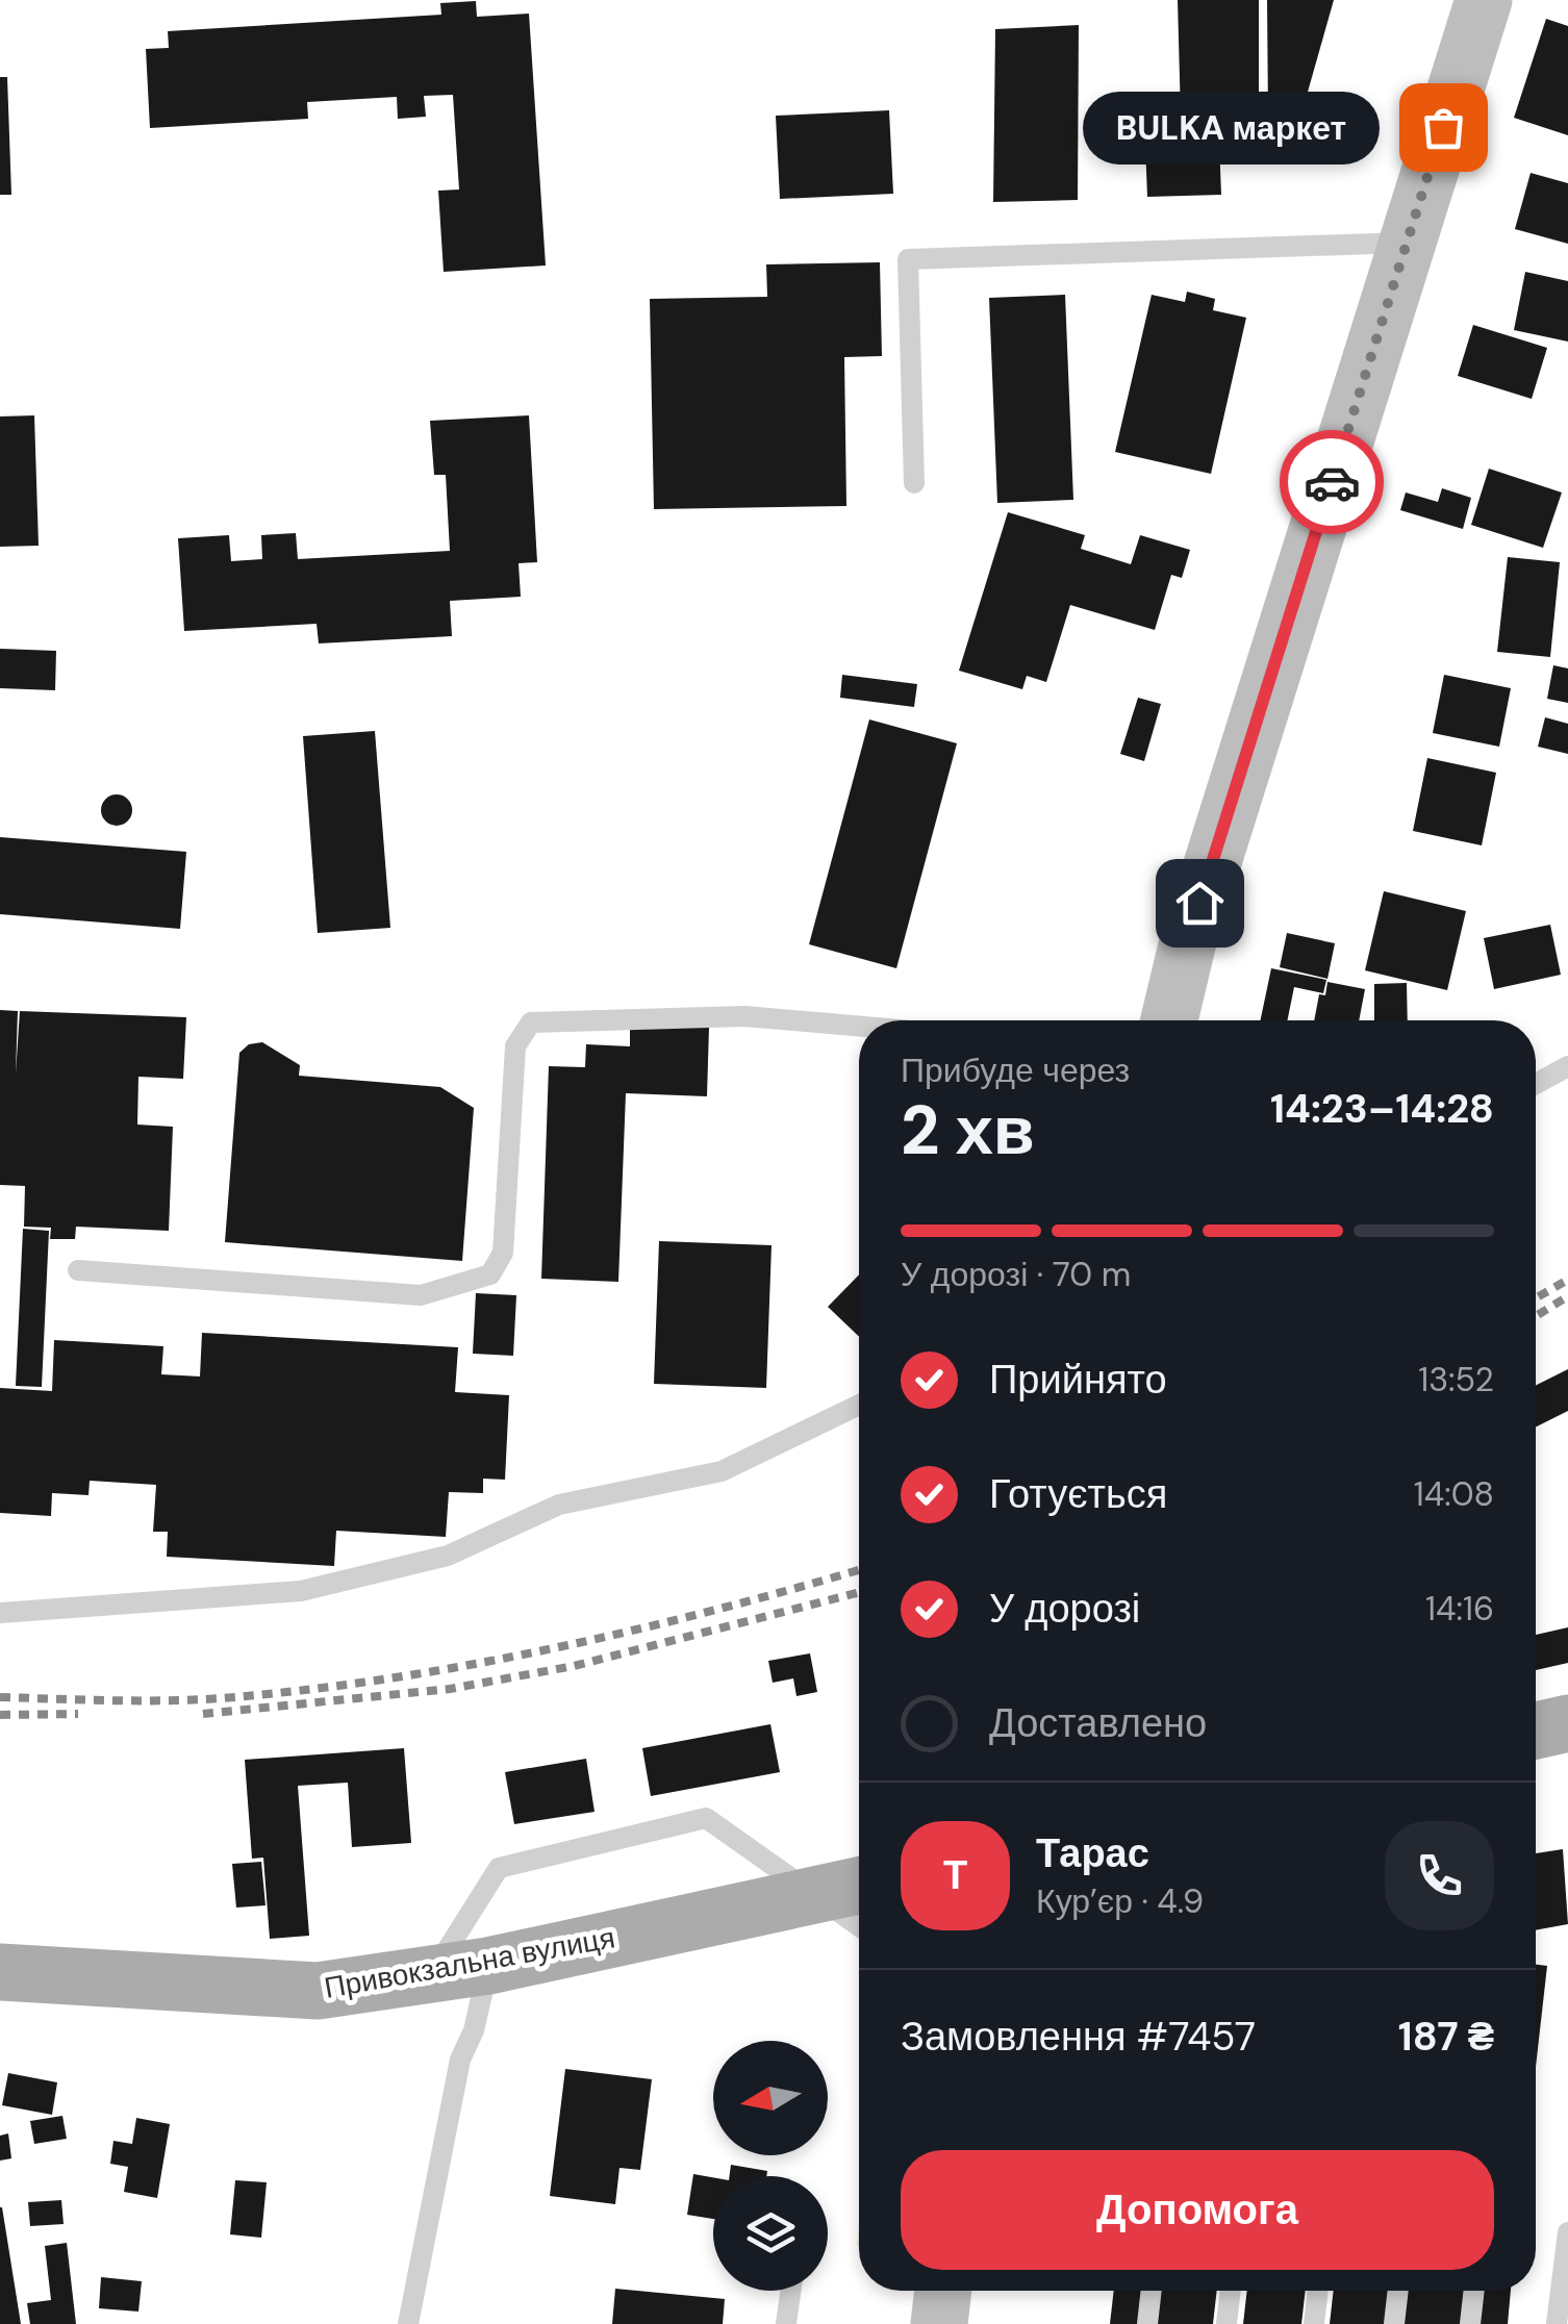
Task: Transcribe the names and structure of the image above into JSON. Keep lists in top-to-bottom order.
{
  "streets": {
    "main road": ["Привокзальна вулиця"]
  },
  "places": ["BULKA маркет"],
  "north": "left",
  "page": {
    "bubble": "BULKA маркет",
    "heading": ["2 хв", "Прибуде через", "14:23–14:28"],
    "panel": [
      "Тарас",
      "Кур’єр · 4.9",
      "Замовлення #7457",
      "187 ₴"
    ],
    "bar": "У дорозі · 70 m",
    "list": [
      ["Прийнято", "13:52"],
      ["Готується", "14:08"],
      ["У дорозі", "14:16"],
      "Доставлено"
    ],
    "round": "Т",
    "buttons": "Допомога"
  }
}
